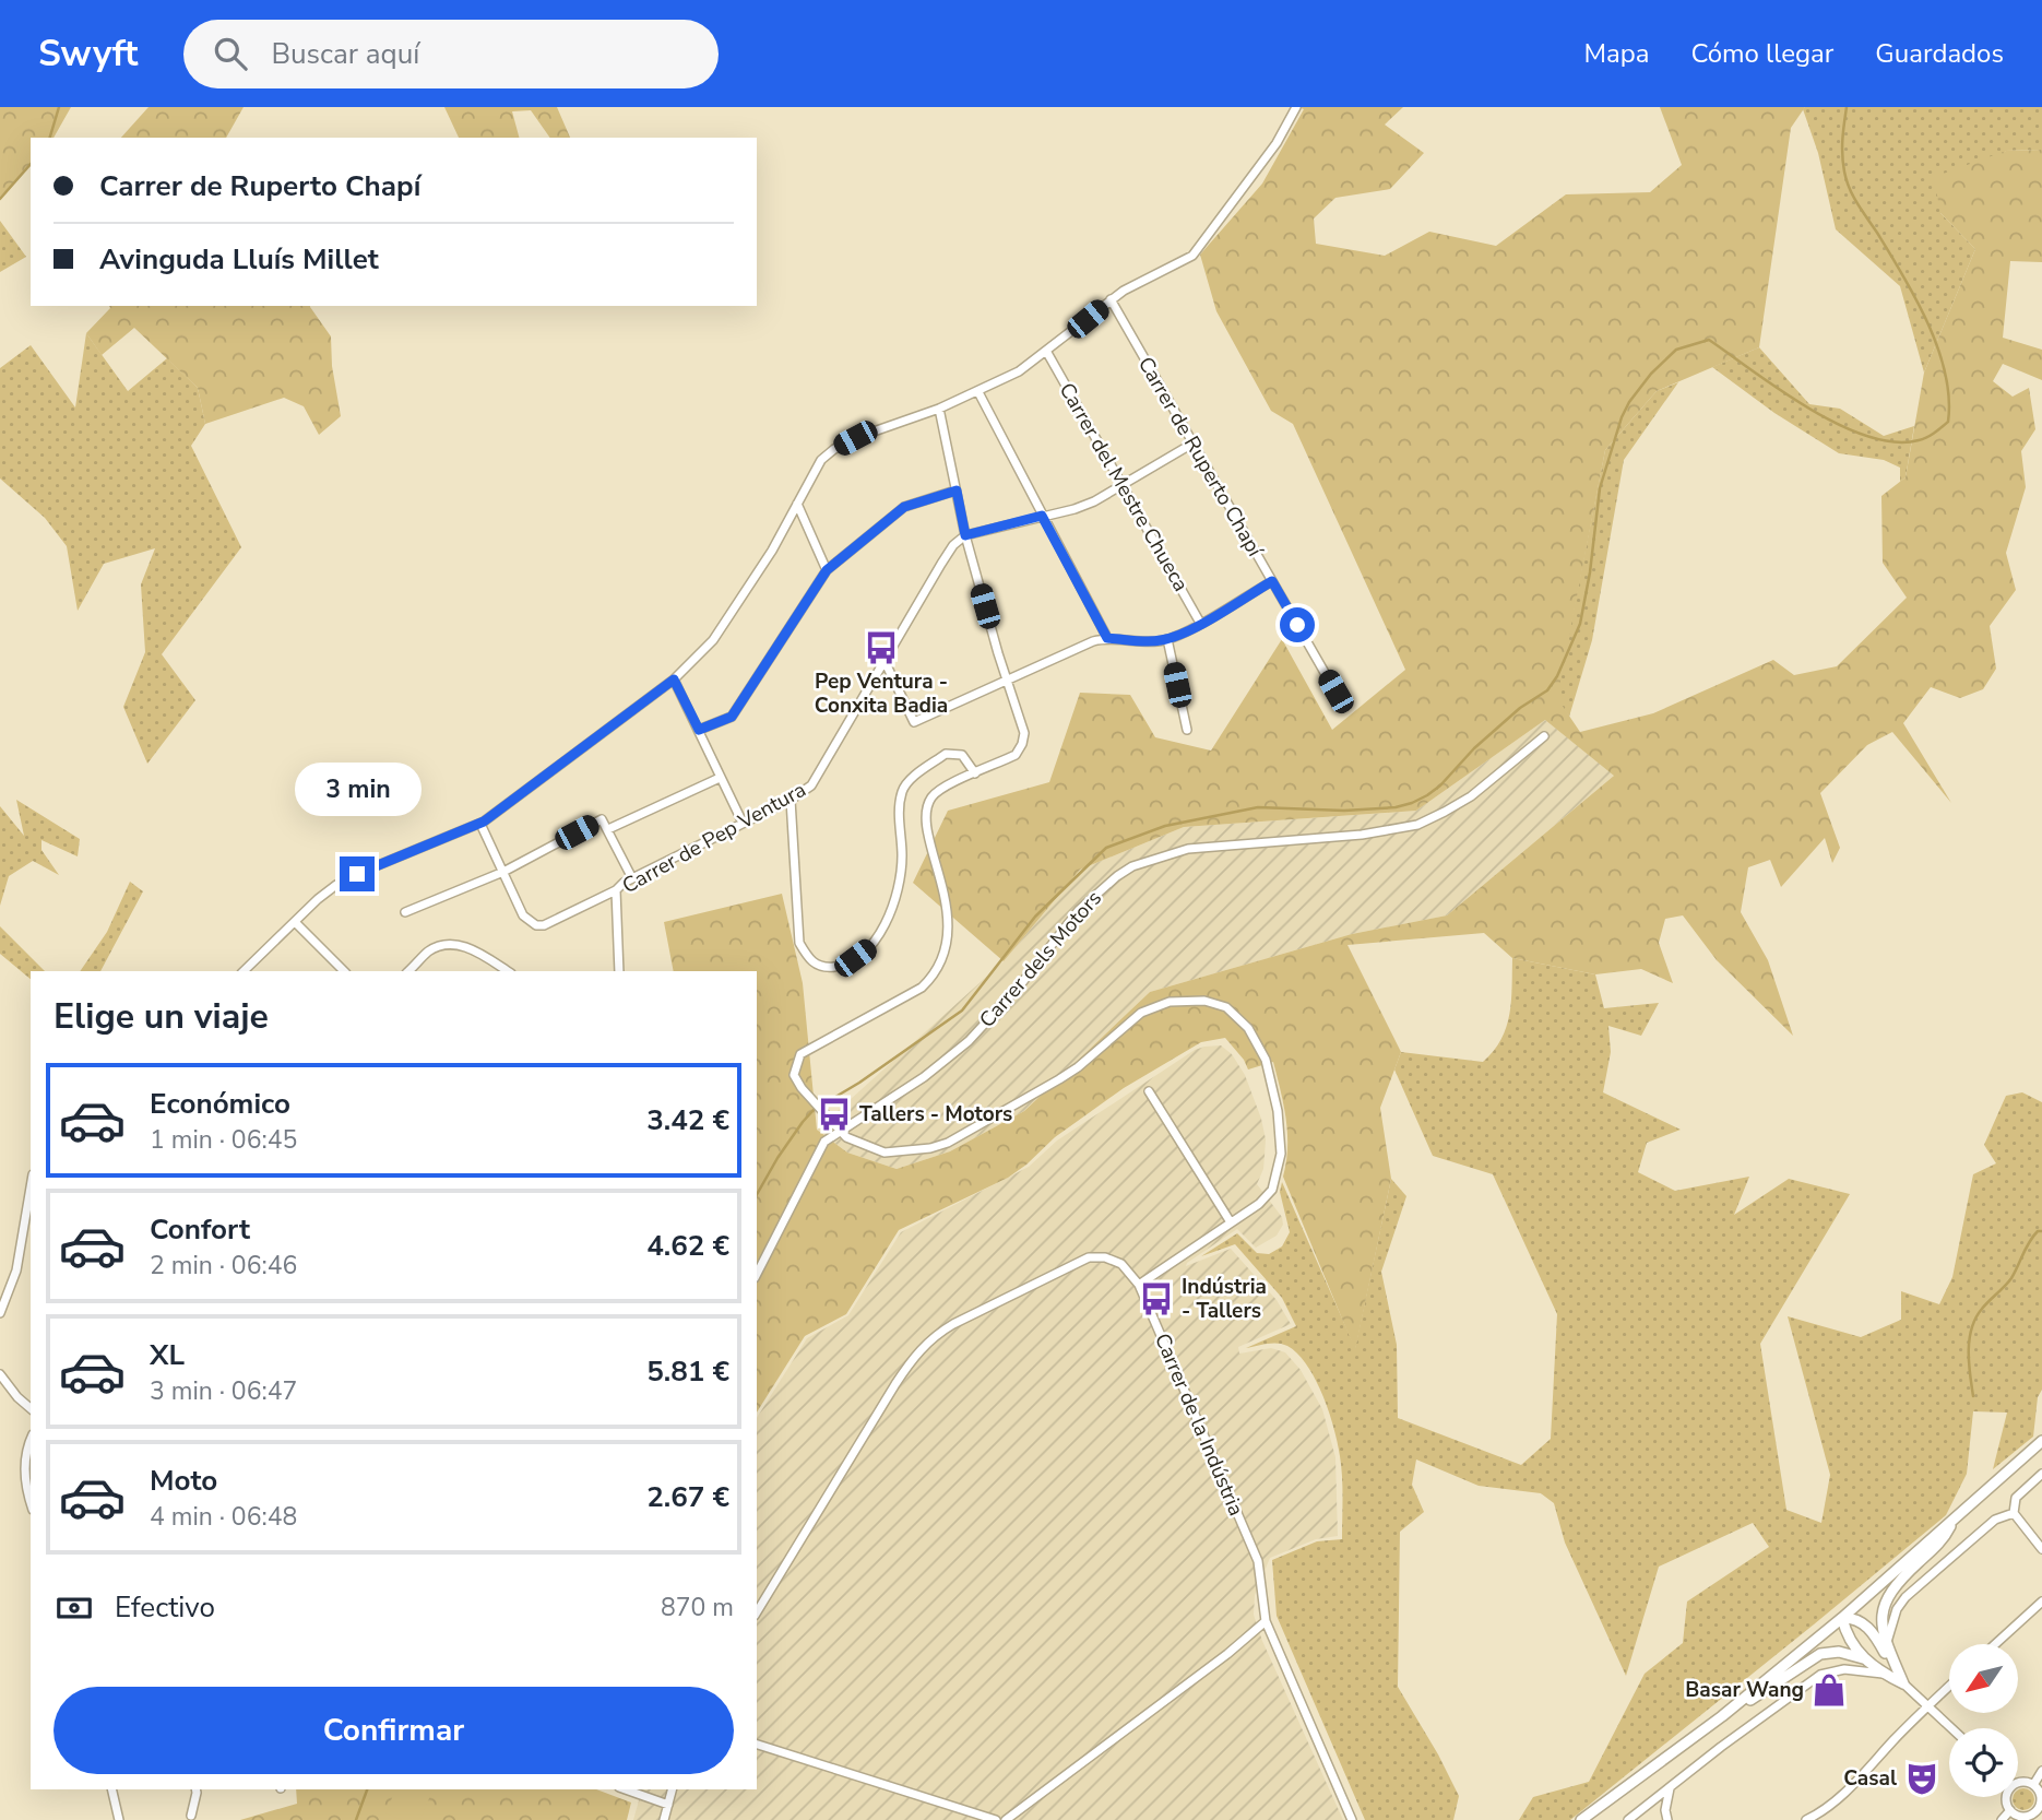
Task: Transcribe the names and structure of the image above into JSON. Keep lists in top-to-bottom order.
{
  "streets": {
    "street": [
      "Carrer de Ruperto Chapí",
      "Carrer del Mestre Chueca",
      "Carrer de Pep Ventura",
      "Carrer dels Motors",
      "Carrer de la Indústria"
    ]
  },
  "places": {
    "bus stop": ["Pep Ventura - Conxita Badia", "Tallers - Motors", "Indústria - Tallers"],
    "shop": ["Basar Wang"],
    "theatre": ["Casal"]
  },
  "north": "bottom left",
  "page": {
    "header": "Swyft",
    "search": "Buscar aquí",
    "nav": ["Mapa", "Cómo llegar", "Guardados"],
    "banner": ["Carrer de Ruperto Chapí", "Avinguda Lluís Millet"],
    "bubble": "3 min",
    "heading": "Elige un viaje",
    "list": [
      {
        "name": "Económico",
        "note": "1 min · 06:45",
        "value": "3.42 €"
      },
      {
        "name": "Confort",
        "note": "2 min · 06:46",
        "value": "4.62 €"
      },
      {
        "name": "XL",
        "note": "3 min · 06:47",
        "value": "5.81 €"
      },
      {
        "name": "Moto",
        "note": "4 min · 06:48",
        "value": "2.67 €"
      }
    ],
    "pay": ["Efectivo", "870 m"],
    "buttons": "Confirmar"
  }
}
